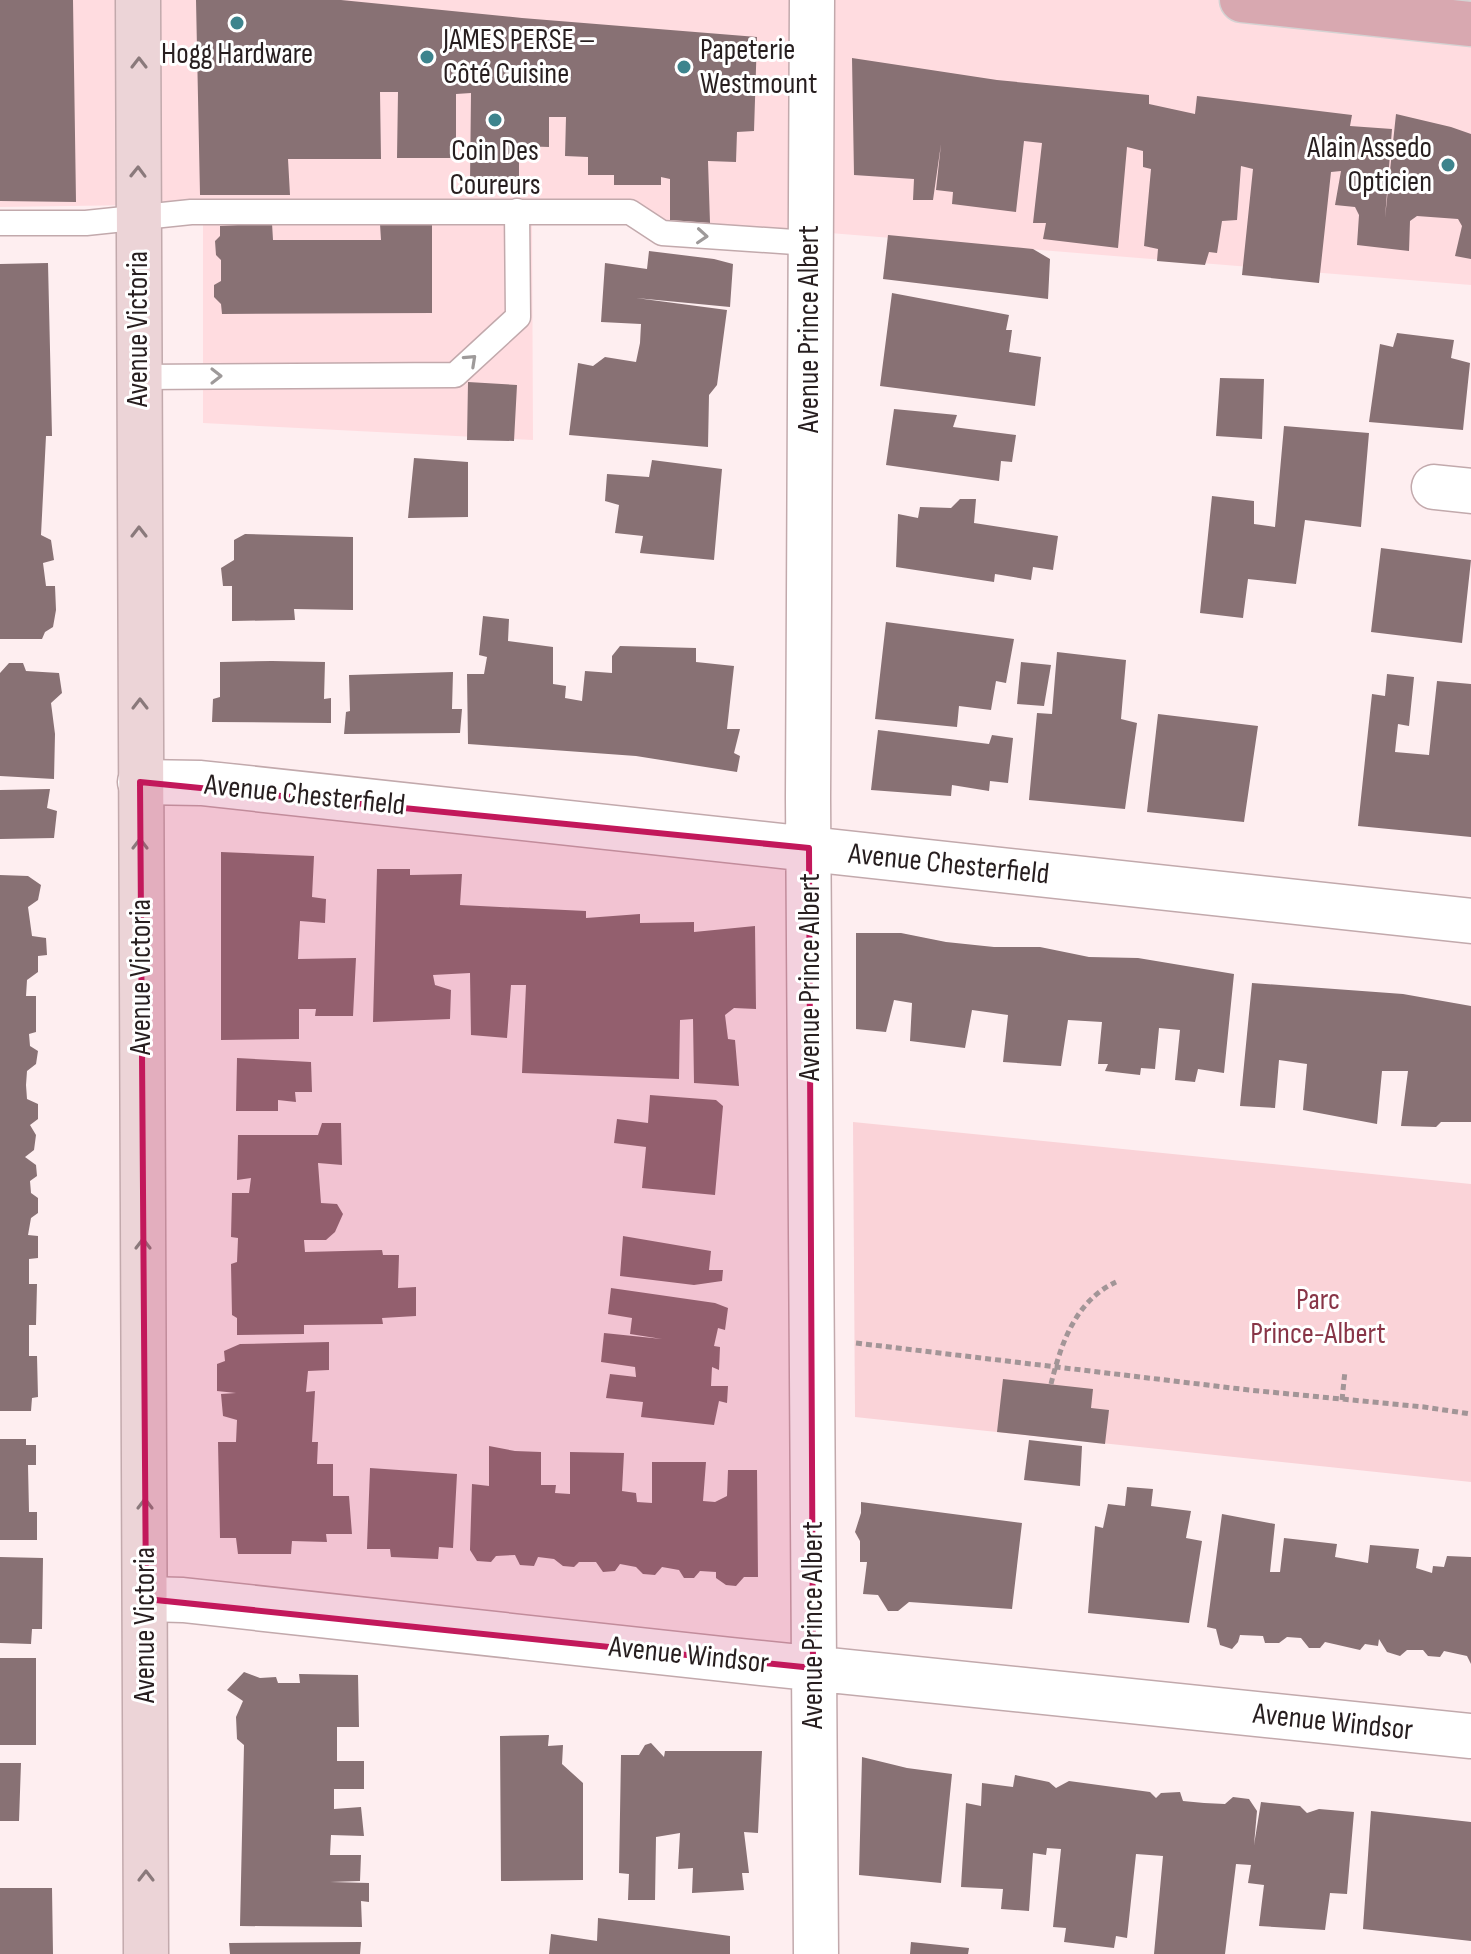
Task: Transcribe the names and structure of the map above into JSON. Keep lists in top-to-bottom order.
{
  "streets": {
    "street": [
      "Avenue Victoria",
      "Avenue Prince Albert",
      "Avenue Chesterfield",
      "Avenue Windsor"
    ]
  },
  "crossings": [
    ["Avenue Victoria", "Avenue Chesterfield"],
    ["Avenue Victoria", "Avenue Windsor"],
    ["Avenue Prince Albert", "Avenue Chesterfield"],
    ["Avenue Prince Albert", "Avenue Windsor"]
  ],
  "one_way": ["Avenue Victoria"],
  "parks": ["Parc Prince-Albert"],
  "places": [
    "Hogg Hardware",
    "JAMES PERSE – Côté Cuisine",
    "Papeterie Westmount",
    "Coin Des Coureurs",
    "Alain Assedo Opticien"
  ]
}
